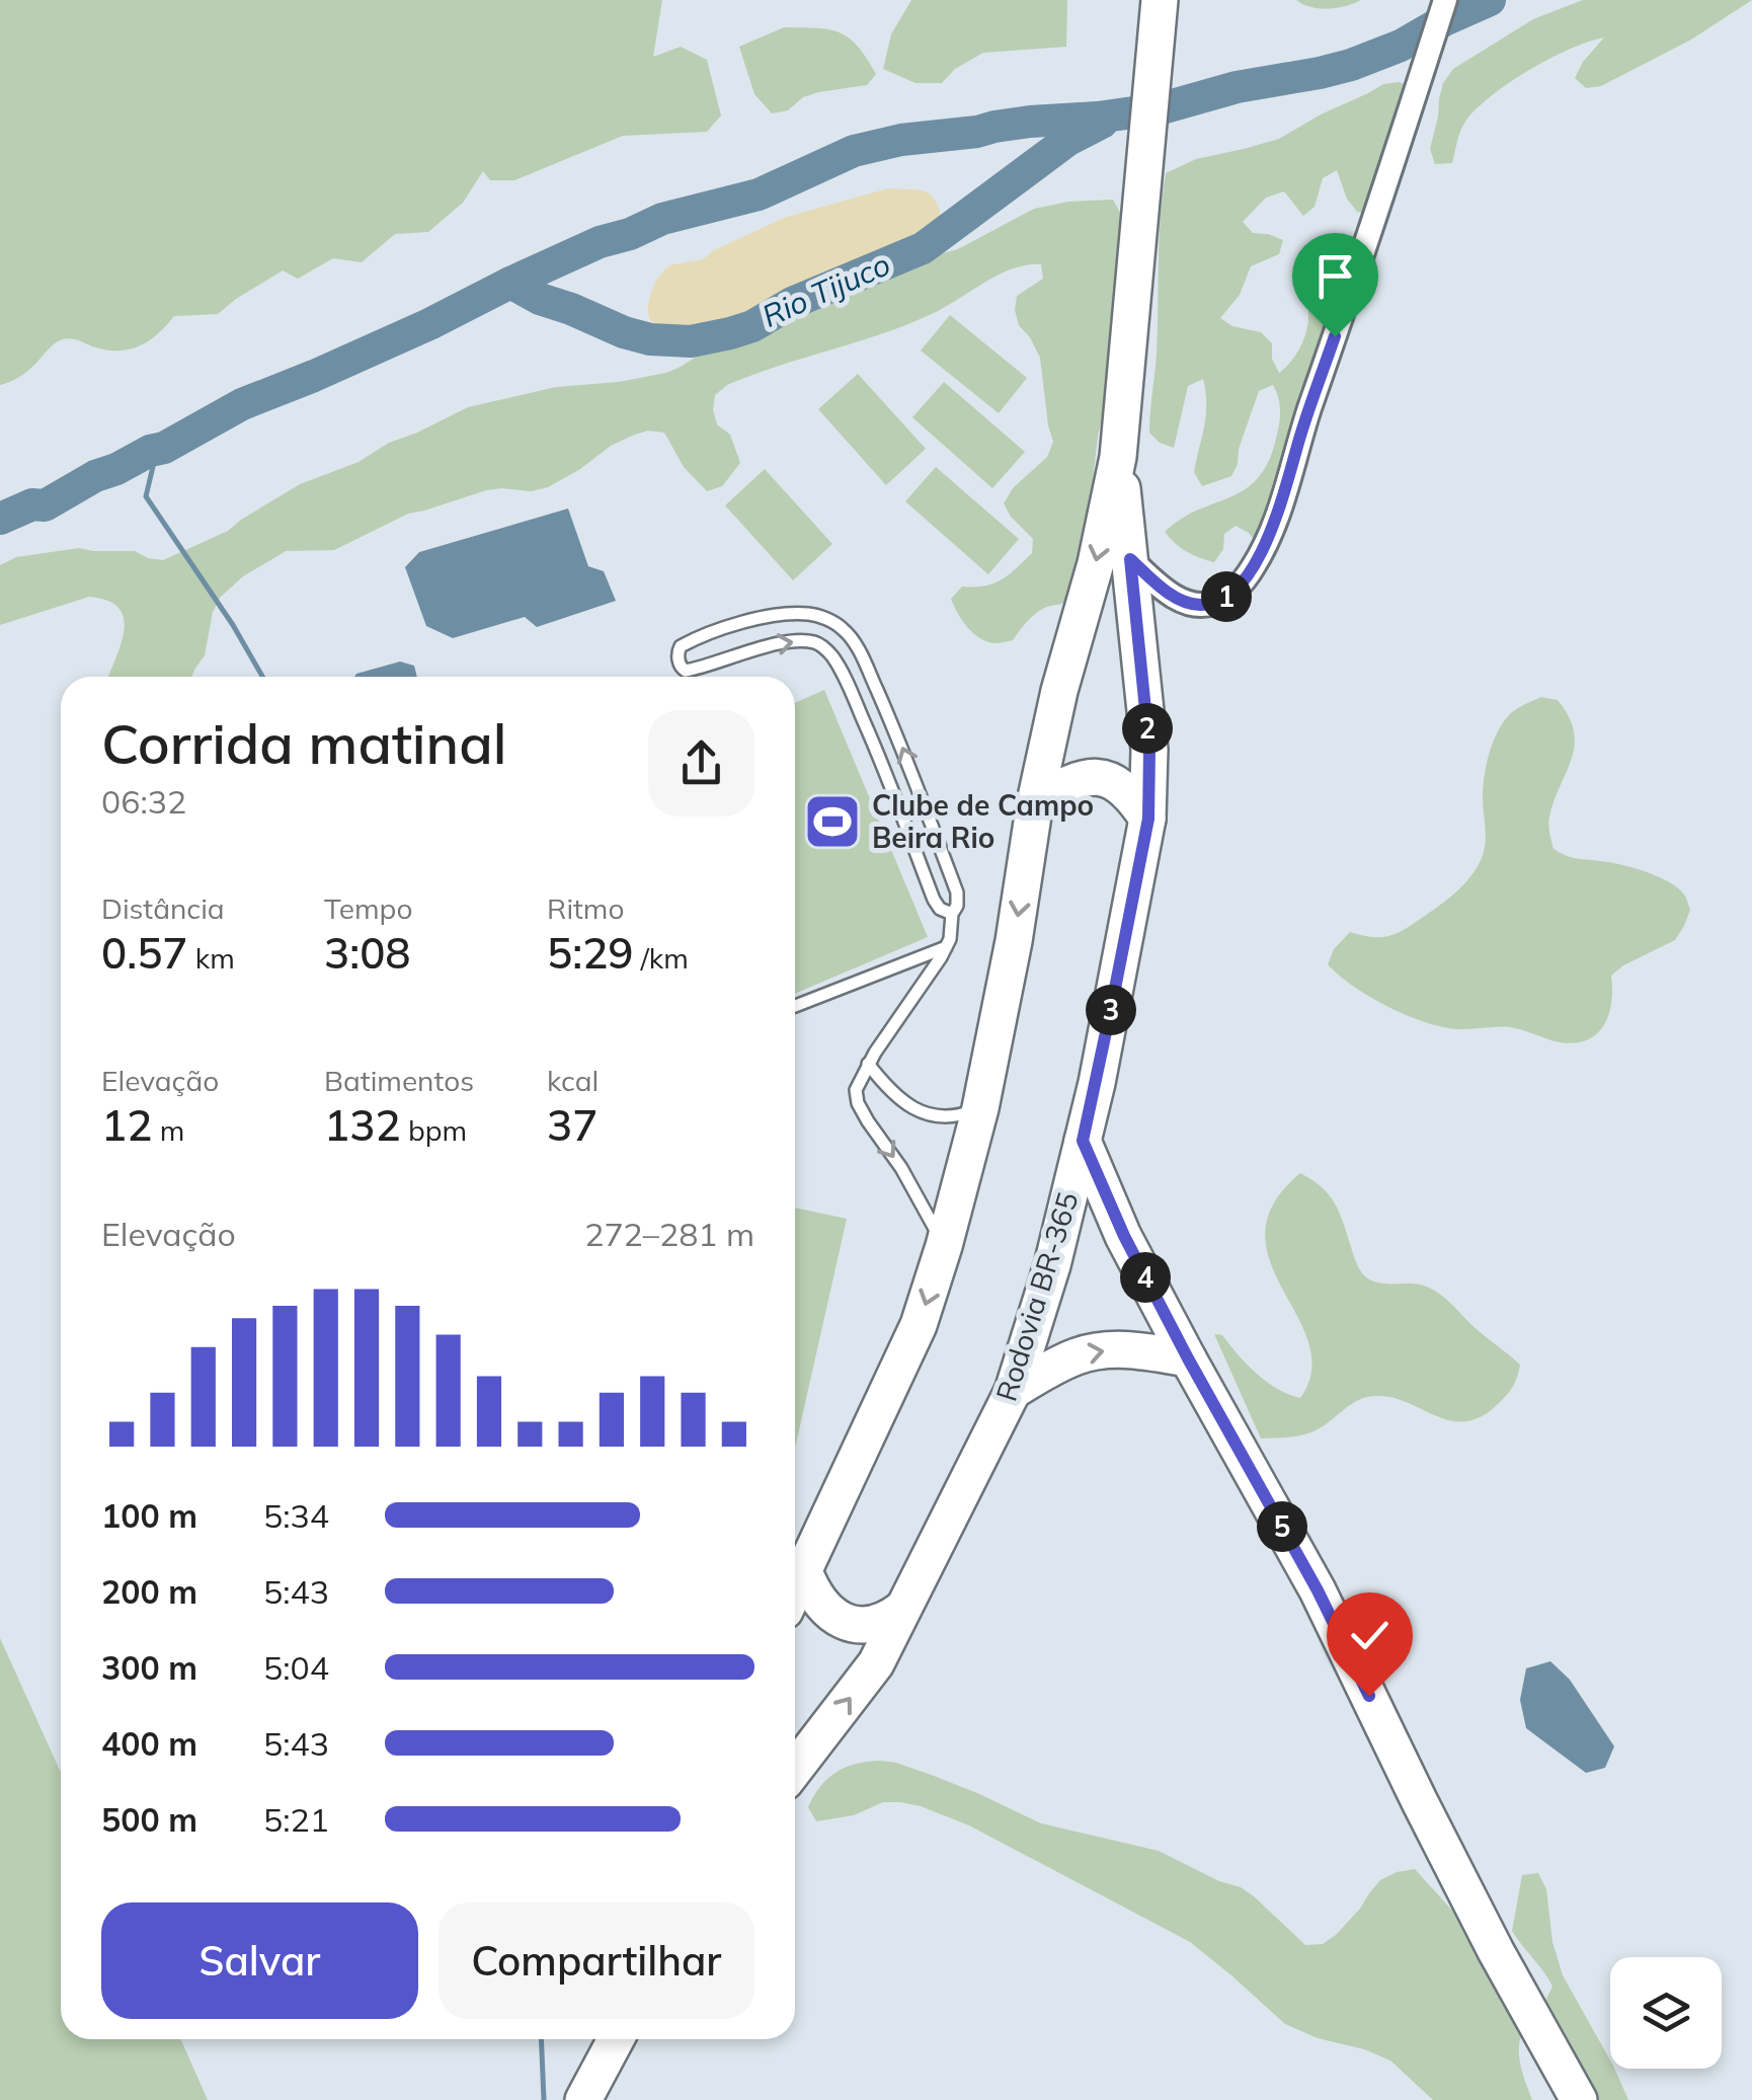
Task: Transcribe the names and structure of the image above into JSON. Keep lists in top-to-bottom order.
{
  "streets": {
    "main road": ["Rodovia BR-365"]
  },
  "water": ["Rio Tijuco"],
  "places": {
    "sports": ["Clube de Campo Beira Rio"]
  },
  "page": {
    "pins": [
      "1",
      "2",
      "3",
      "4",
      "5"
    ],
    "heading": ["Corrida matinal", "06:32"],
    "stats": [
      ["Distância", "0.57 km"],
      ["Tempo", "3:08"],
      ["Ritmo", "5:29 /km"],
      ["Elevação", "12 m"],
      ["Batimentos", "132 bpm"],
      ["kcal", "37"]
    ],
    "chart": ["Elevação", "272–281 m"],
    "list": [
      {
        "name": "100 m",
        "note": "5:34"
      },
      {
        "name": "200 m",
        "note": "5:43"
      },
      {
        "name": "300 m",
        "note": "5:04"
      },
      {
        "name": "400 m",
        "note": "5:43"
      },
      {
        "name": "500 m",
        "note": "5:21"
      }
    ],
    "buttons": ["Salvar", "Compartilhar"]
  }
}
